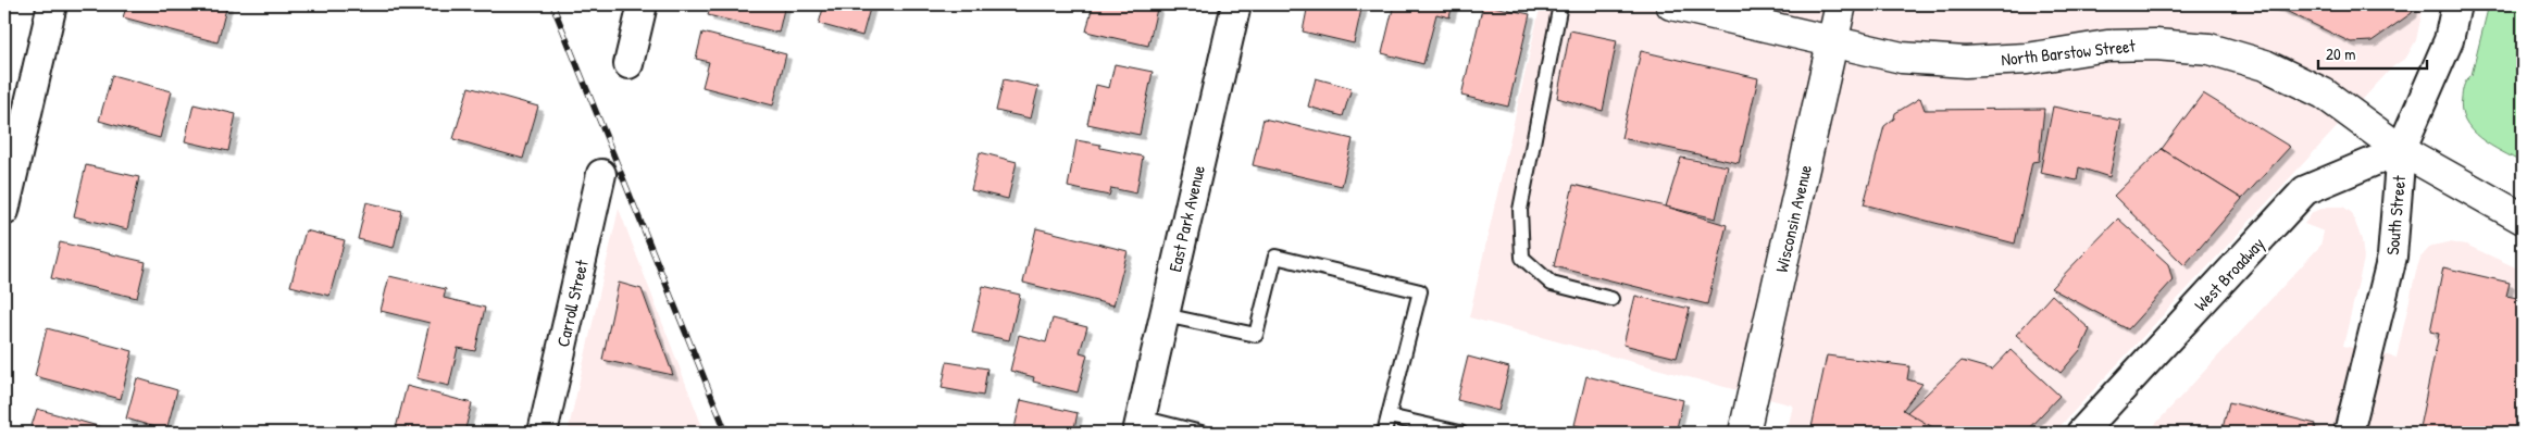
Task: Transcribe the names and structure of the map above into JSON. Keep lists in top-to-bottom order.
{
  "streets": {
    "street": [
      "North Barstow Street",
      "South Street",
      "East Park Avenue",
      "Wisconsin Avenue",
      "West Broadway",
      "Carroll Street"
    ]
  },
  "crossings": [
    ["North Barstow Street", "South Street"],
    ["North Barstow Street", "Wisconsin Avenue"],
    ["North Barstow Street", "West Broadway"],
    ["South Street", "West Broadway"]
  ],
  "scale_bar": "20 m"
}
